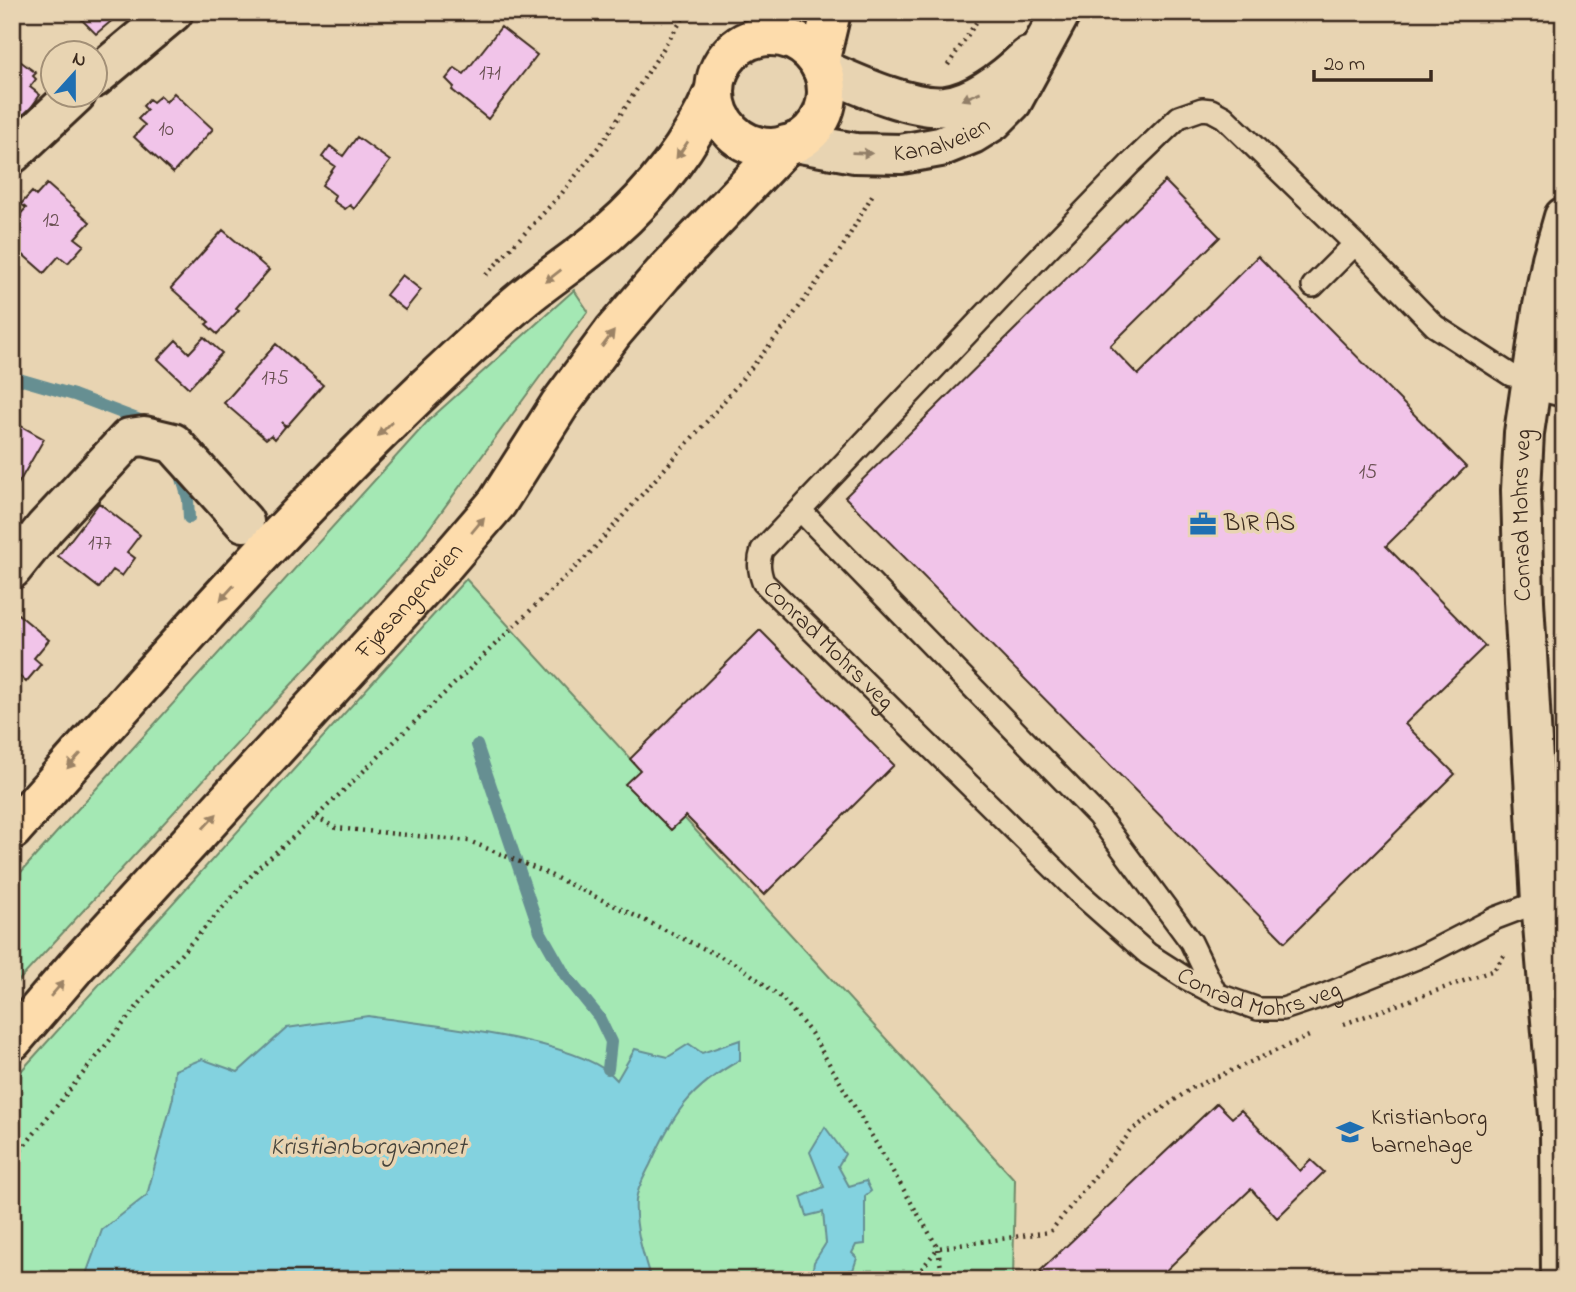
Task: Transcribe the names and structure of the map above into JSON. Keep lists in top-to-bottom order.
{
  "streets": {
    "highway": ["Fjøsangerveien"],
    "street": ["Kanalveien", "Conrad Mohrs veg"]
  },
  "crossings": [
    ["Kanalveien", "Fjøsangerveien"]
  ],
  "water": ["Kristianborgvannet"],
  "places": {
    "office": ["BIR AS"],
    "school or university": ["Kristianborg barnehage"]
  },
  "house_numbers": [
    "171",
    "10",
    "12",
    "175",
    "15",
    "177"
  ],
  "scale_bar": "20 m",
  "north": "top"
}
